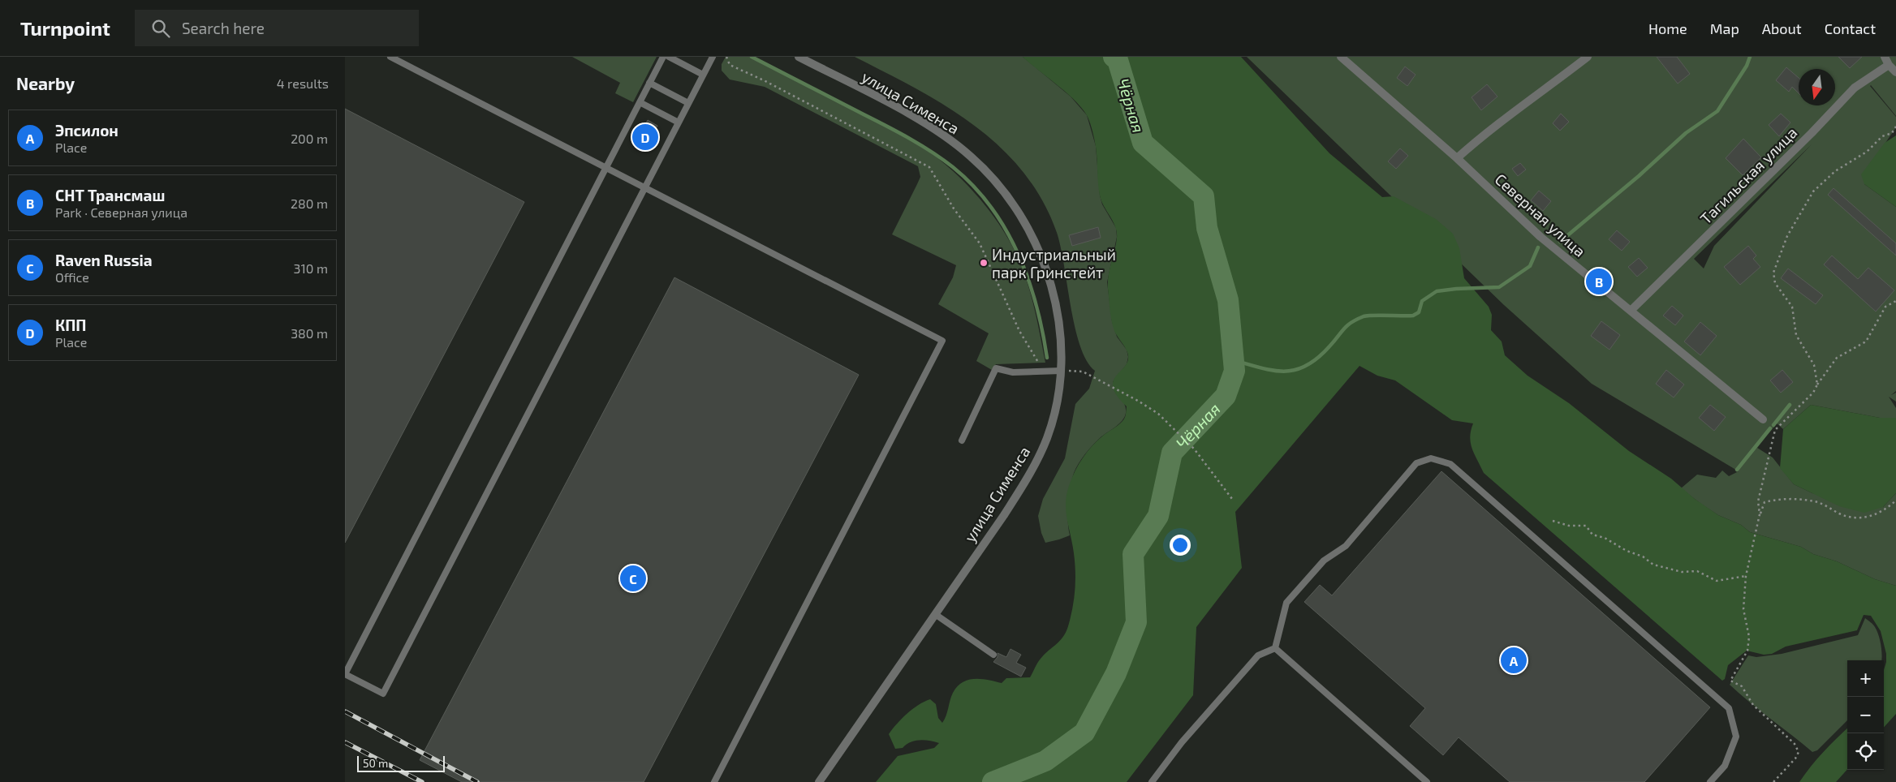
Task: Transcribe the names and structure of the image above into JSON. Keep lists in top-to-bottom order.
{
  "streets": {
    "street": ["улица Сименса", "Тагильская улица", "Северная улица"]
  },
  "crossings": [
    ["Тагильская улица", "Северная улица"]
  ],
  "water": ["Чёрная"],
  "places": ["Индустриальный парк Гринстейт"],
  "scale_bar": "50 m",
  "north": "bottom",
  "page": {
    "header": "Turnpoint",
    "search": "Search here",
    "nav": [
      "Home",
      "Map",
      "About",
      "Contact"
    ],
    "heading": ["Nearby", "4 results"],
    "list": [
      {
        "mark": "A",
        "name": "Эпсилон",
        "note": "Place",
        "value": "200 m"
      },
      {
        "mark": "B",
        "name": "СНТ Трансмаш",
        "note": "Park · Северная улица",
        "value": "280 m"
      },
      {
        "mark": "C",
        "name": "Raven Russia",
        "note": "Office",
        "value": "310 m"
      },
      {
        "mark": "D",
        "name": "КПП",
        "note": "Place",
        "value": "380 m"
      }
    ],
    "pins": [
      "D",
      "B",
      "C",
      "A"
    ],
    "map_buttons": ["+", "−"],
    "scale": "50 m"
  }
}
